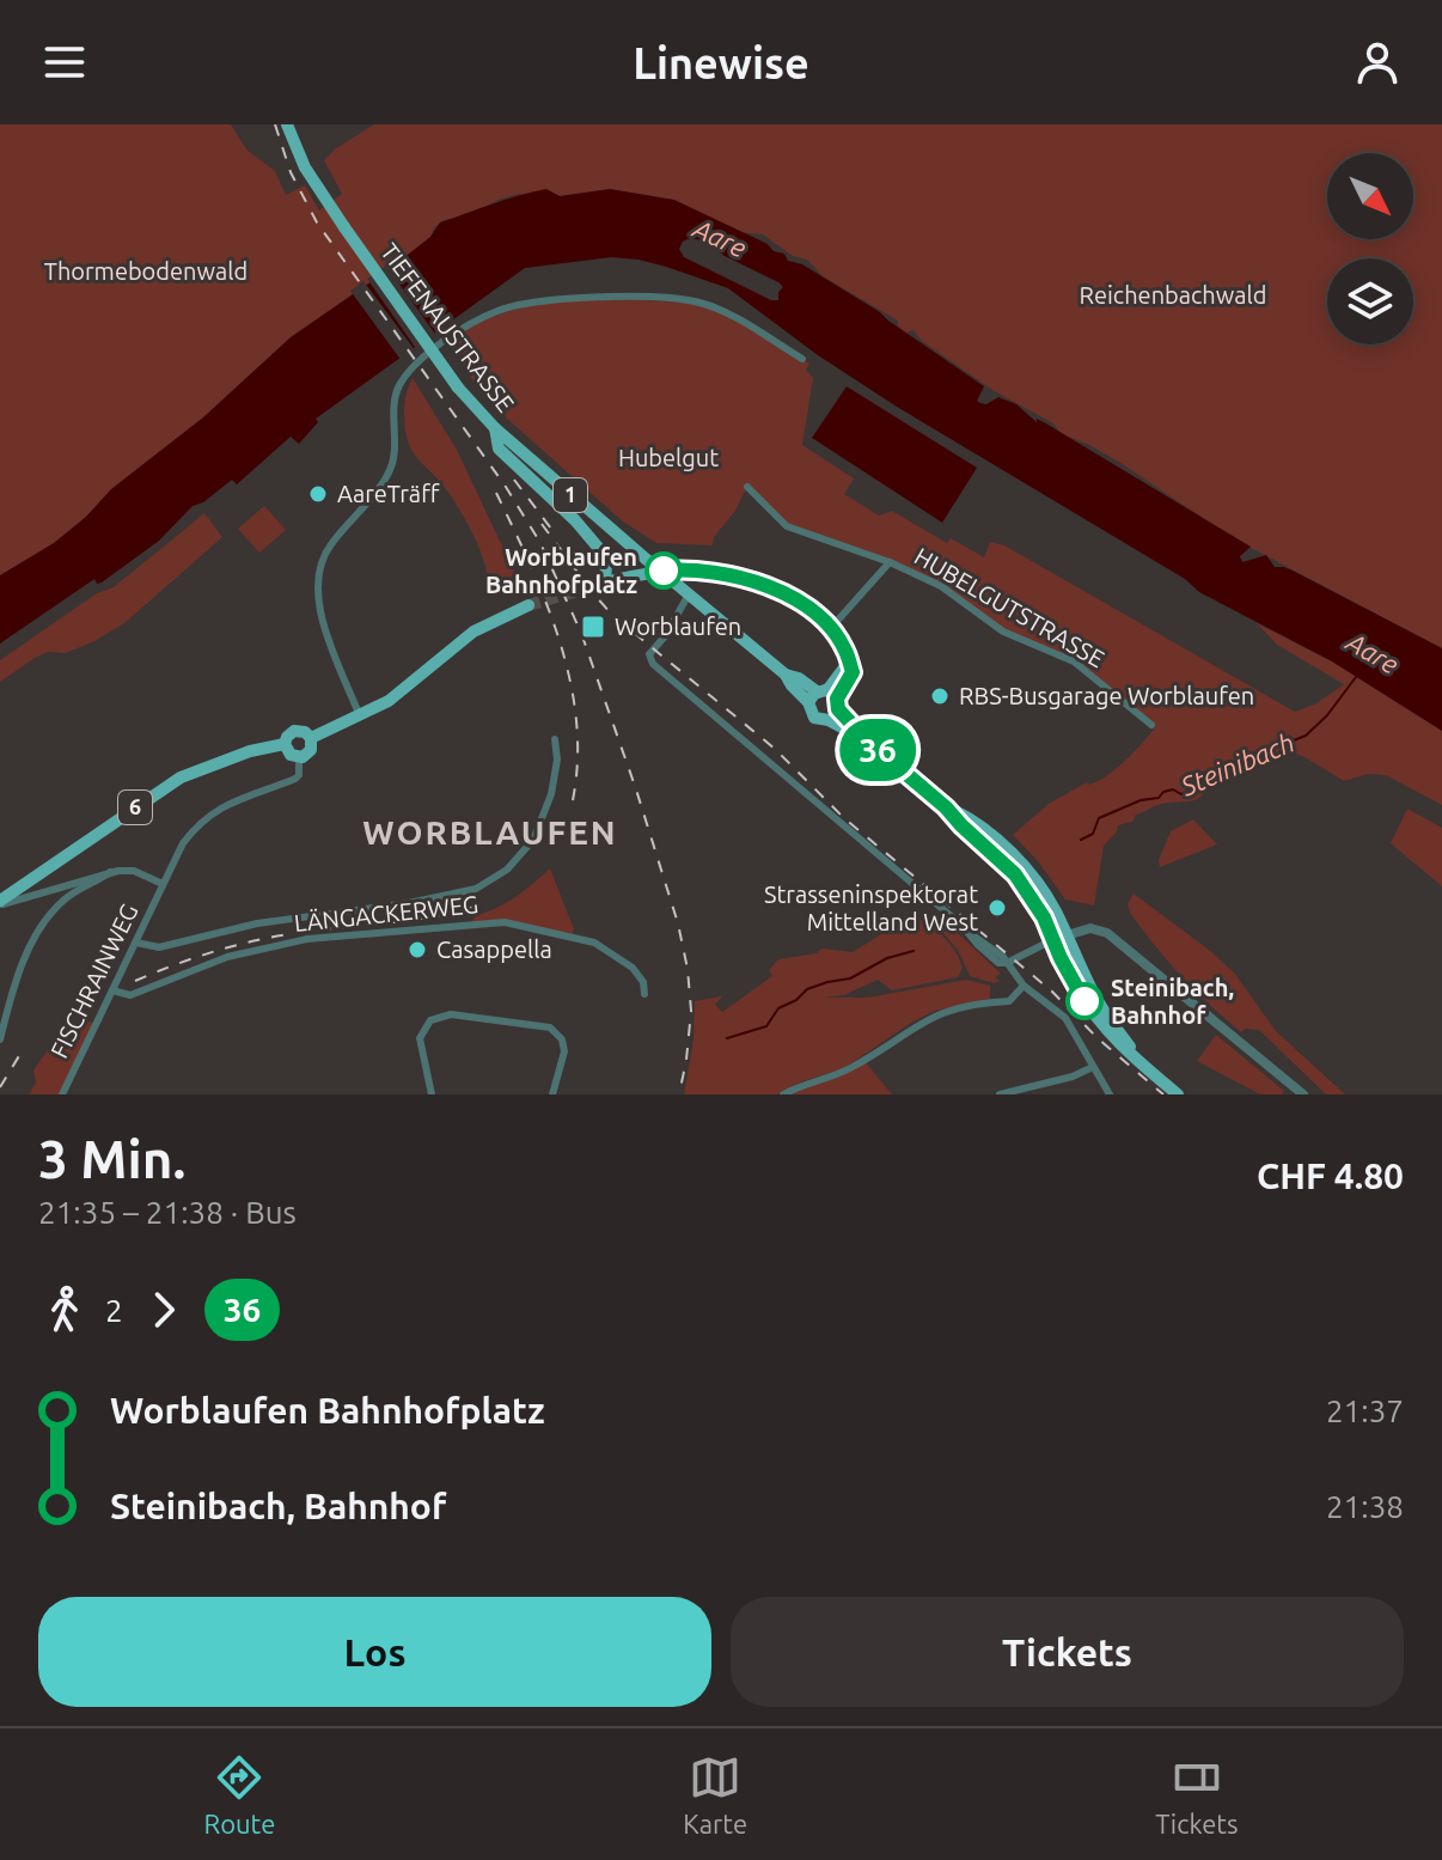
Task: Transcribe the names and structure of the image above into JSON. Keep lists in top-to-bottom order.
{
  "streets": {
    "main road": ["TIEFENAUSTRASSE", "1", "6"],
    "street": ["HUBELGUTSTRASSE", "LÄNGACKERWEG", "FISCHRAINWEG"]
  },
  "crossings": [
    ["TIEFENAUSTRASSE", "1"],
    ["6", "FISCHRAINWEG"],
    ["LÄNGACKERWEG", "FISCHRAINWEG"]
  ],
  "districts": ["WORBLAUFEN"],
  "water": ["Aare", "Steinibach"],
  "parks": ["Thormebodenwald", "Reichenbachwald", "Hubelgut"],
  "places": {
    "other": [
      "AareTräff",
      "Worblaufen Bahnhofplatz",
      "RBS-Busgarage Worblaufen",
      "Strasseninspektorat Mittelland West",
      "Casappella",
      "Steinibach, Bahnhof"
    ],
    "transit": ["Worblaufen"]
  },
  "lines": ["bus line 36"],
  "north": "bottom right",
  "page": {
    "header": "Linewise",
    "on_map": "36",
    "heading": ["3 Min.", "21:35 – 21:38 · Bus", "CHF 4.80"],
    "legs": ["2", "36"],
    "list": [
      {
        "name": "Worblaufen Bahnhofplatz",
        "value": "21:37"
      },
      {
        "name": "Steinibach, Bahnhof",
        "value": "21:38"
      }
    ],
    "buttons": ["Los", "Tickets"],
    "tabs": ["Route", "Karte", "Tickets"]
  }
}
